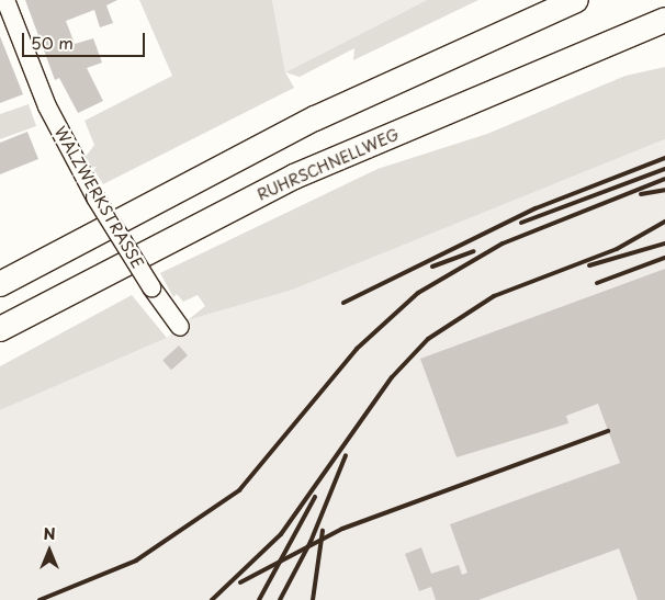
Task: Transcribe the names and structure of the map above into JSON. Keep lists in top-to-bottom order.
{
  "streets": {
    "highway": ["RUHRSCHNELLWEG"],
    "street": ["WALZWERKSTRASSE"]
  },
  "scale_bar": "50 m",
  "north": "top"
}
